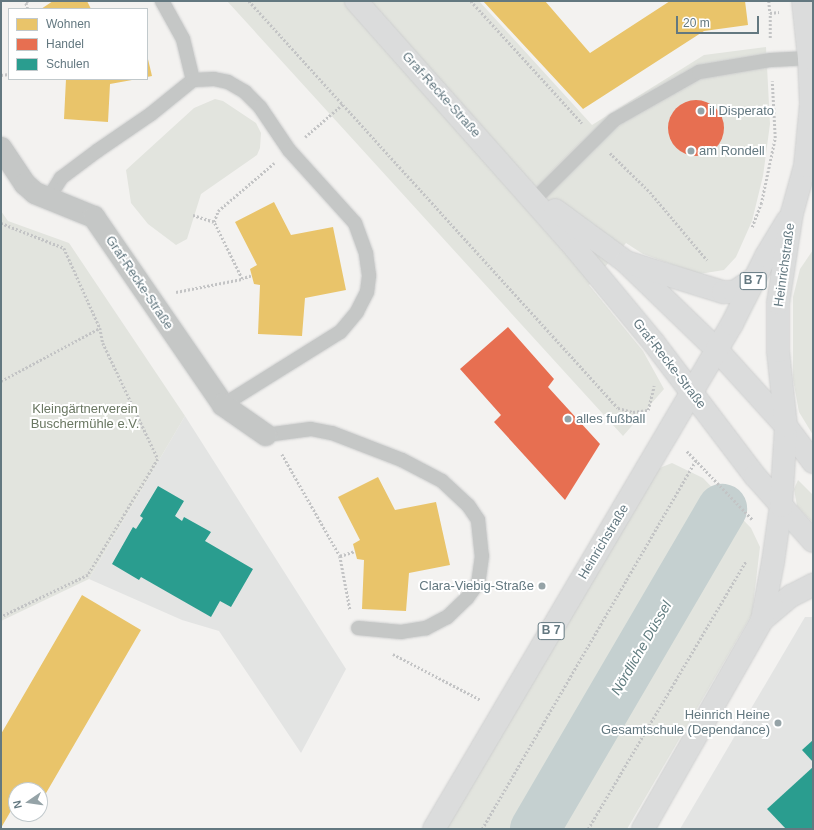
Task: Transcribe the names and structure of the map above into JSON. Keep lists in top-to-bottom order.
{
  "streets": {
    "main road": ["Graf-Recke-Straße", "Heinrichstraße", "B 7"]
  },
  "crossings": [
    ["Graf-Recke-Straße", "Heinrichstraße"],
    ["Heinrichstraße", "B 7"]
  ],
  "water": ["Nördliche Düssel"],
  "parks": ["Kleingärtnerverein Buschermühle e.V."],
  "places": [
    "il Disperato",
    "am Rondell",
    "alles fußball",
    "Clara-Viebig-Straße",
    "Heinrich Heine Gesamtschule (Dependance)"
  ],
  "legend": ["Wohnen", "Handel", "Schulen"],
  "scale_bar": "20 m",
  "north": "left"
}
